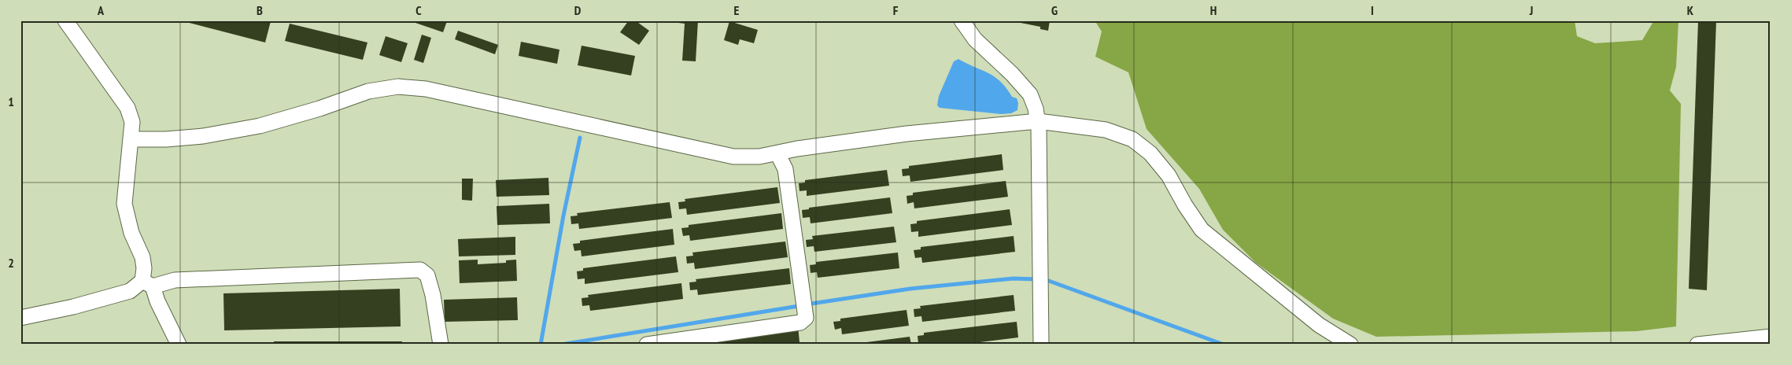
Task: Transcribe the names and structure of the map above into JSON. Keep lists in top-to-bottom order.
{
  "grid": {
    "columns": [
      "A",
      "B",
      "C",
      "D",
      "E",
      "F",
      "G",
      "H",
      "I",
      "J",
      "K"
    ],
    "rows": ["1", "2"]
  }
}
